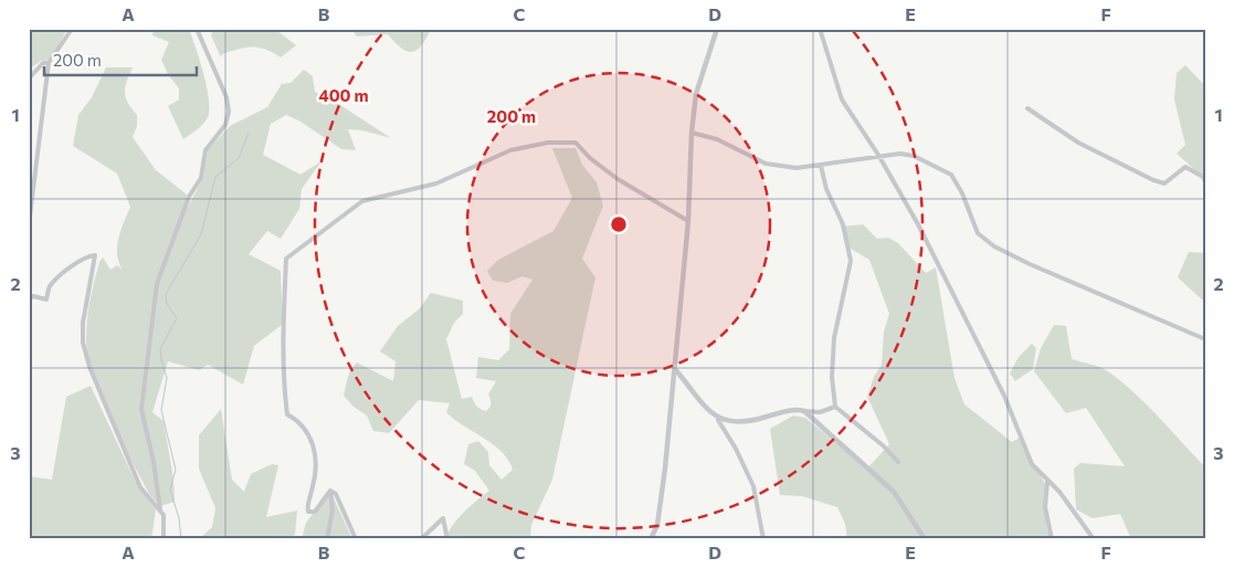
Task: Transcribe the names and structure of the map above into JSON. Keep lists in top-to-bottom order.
{
  "scale_bar": "200 m",
  "grid": {
    "columns": [
      "A",
      "B",
      "C",
      "D",
      "E",
      "F"
    ],
    "rows": ["1", "2", "3"]
  },
  "rings": ["400 m", "200 m"]
}
